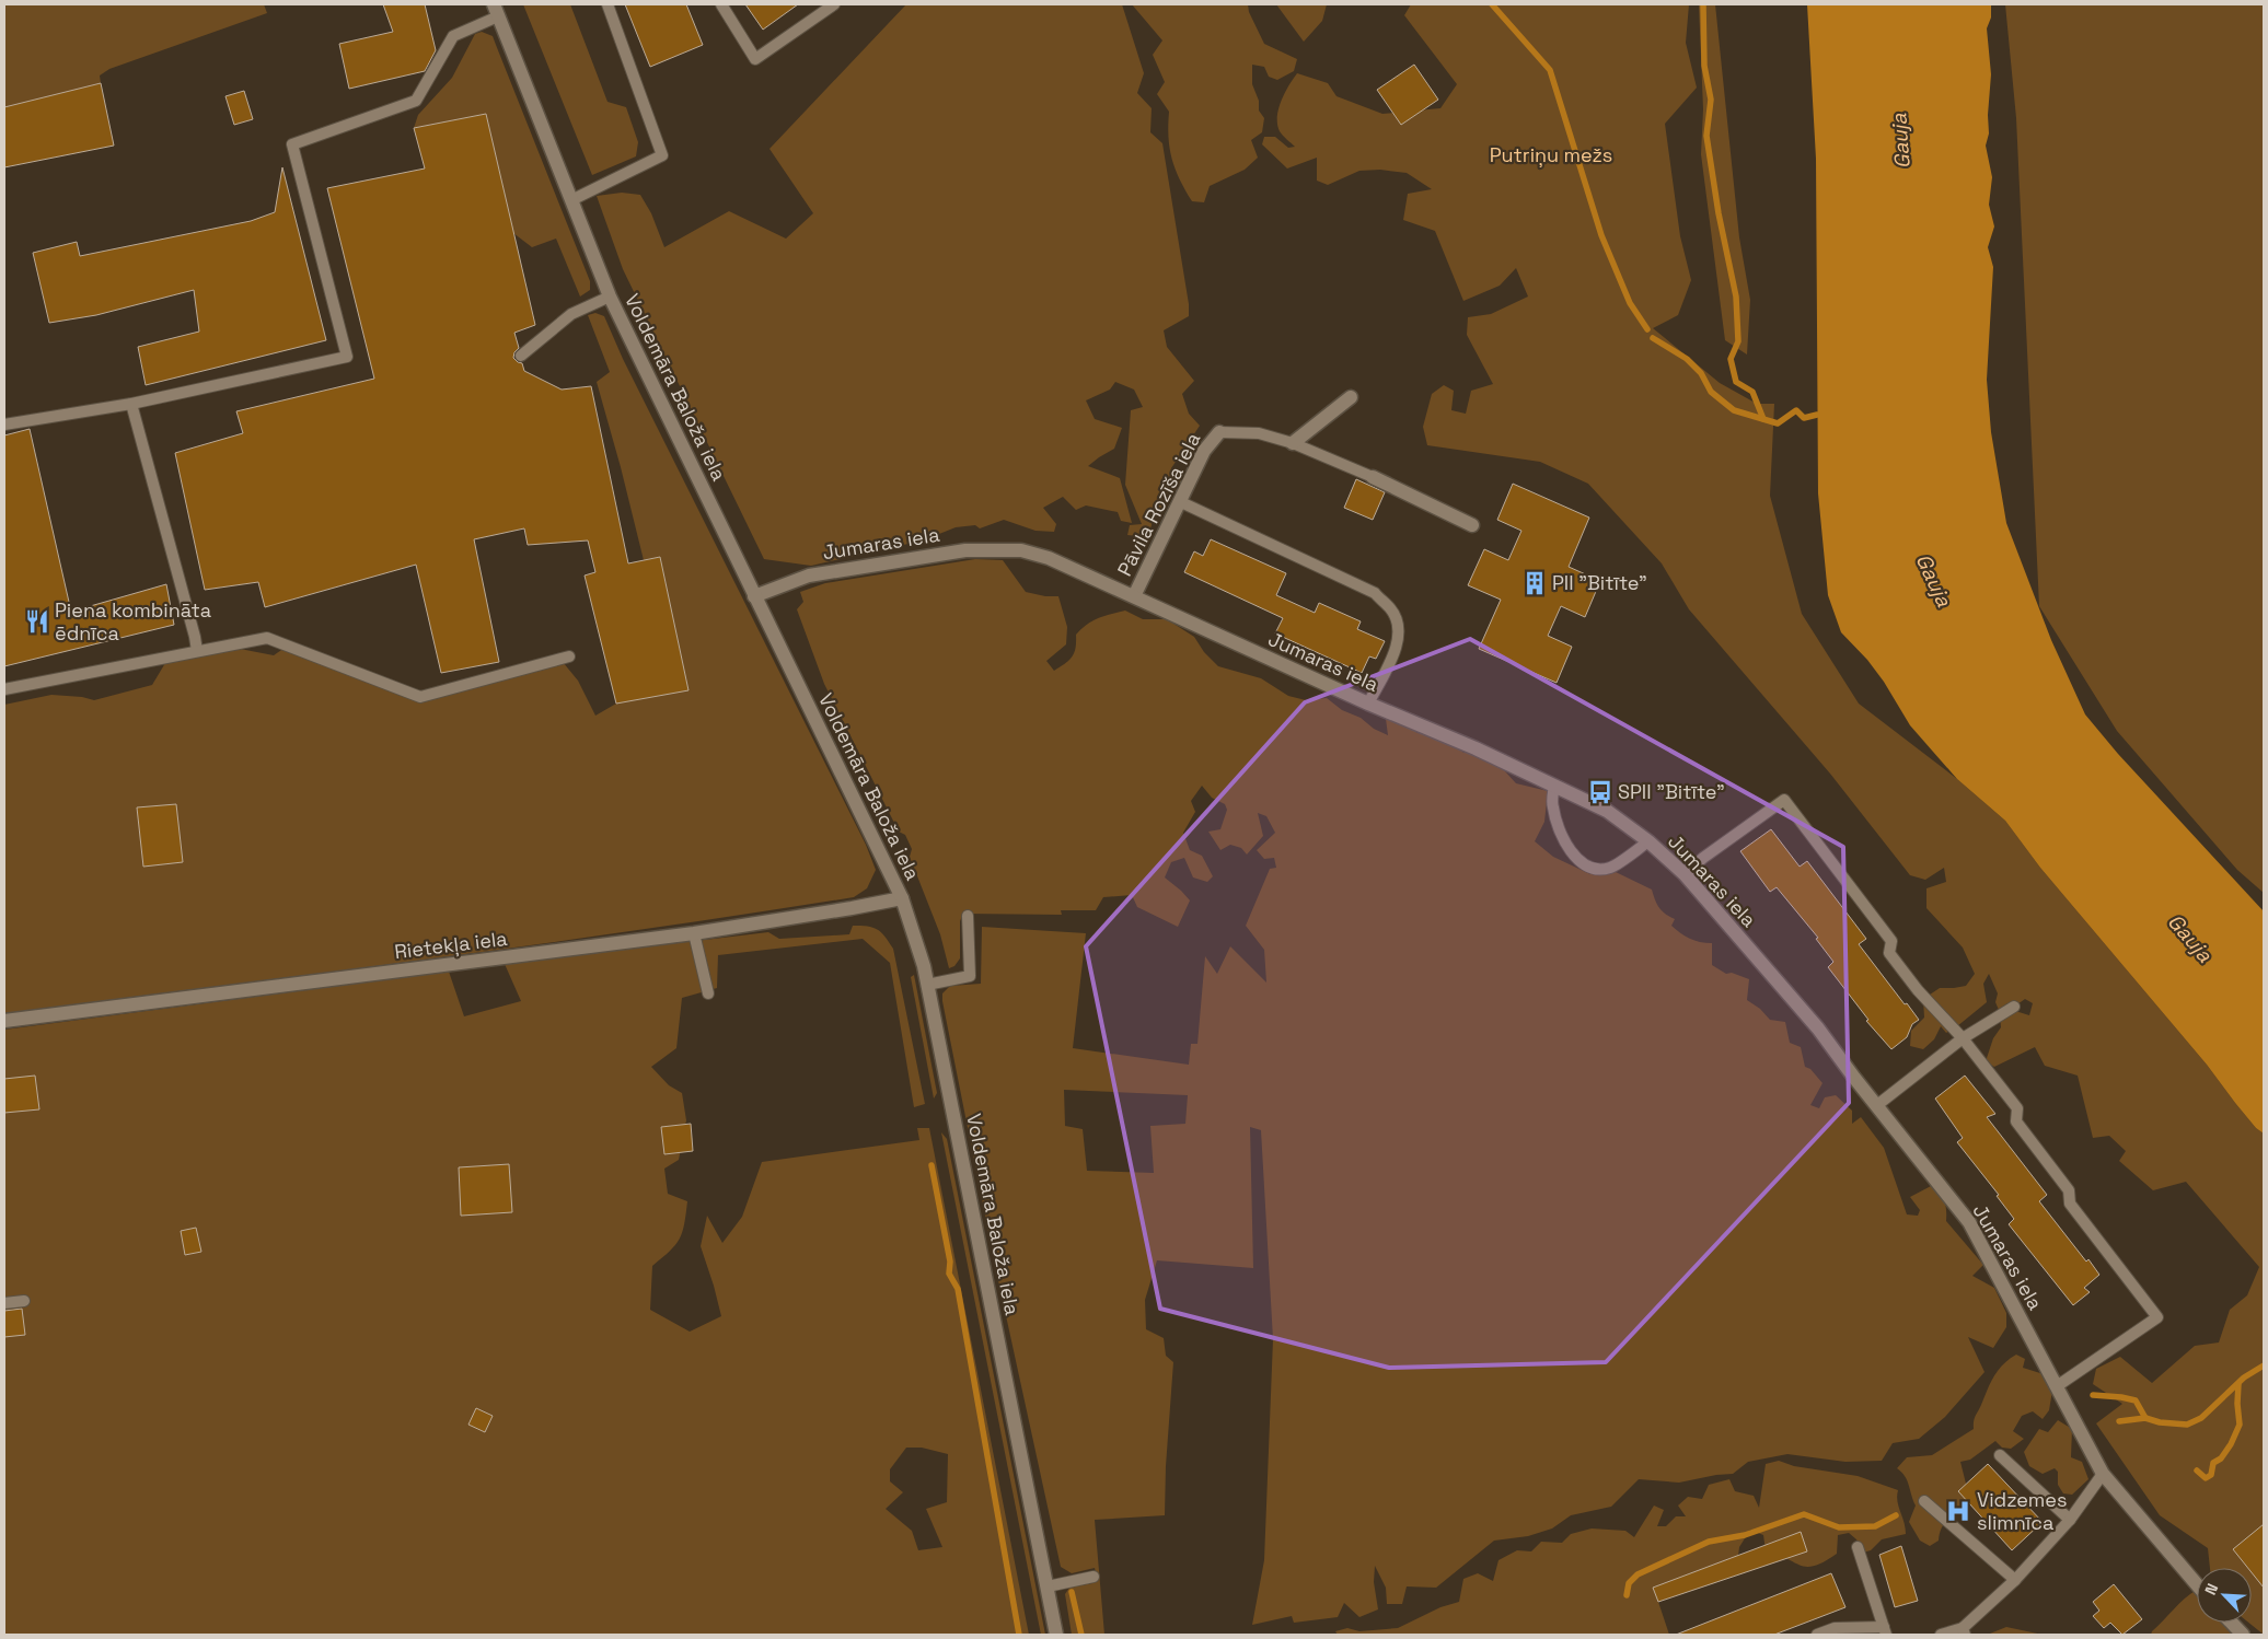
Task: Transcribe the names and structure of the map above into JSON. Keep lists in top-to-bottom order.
{
  "streets": {
    "street": [
      "Voldemāra Baloža iela",
      "Pāvila Rozīša iela",
      "Jumaras iela",
      "Rietekļa iela"
    ]
  },
  "crossings": [
    ["Voldemāra Baloža iela", "Jumaras iela"],
    ["Voldemāra Baloža iela", "Rietekļa iela"],
    ["Pāvila Rozīša iela", "Jumaras iela"]
  ],
  "water": ["Gauja"],
  "parks": ["Putriņu mežs"],
  "places": {
    "building": ["PII \"Bitīte\""],
    "restaurant": ["Piena kombināta ēdnīca"],
    "bus stop": ["SPII \"Bitīte\""],
    "hospital": ["Vidzemes slimnīca"]
  },
  "north": "top left"
}
